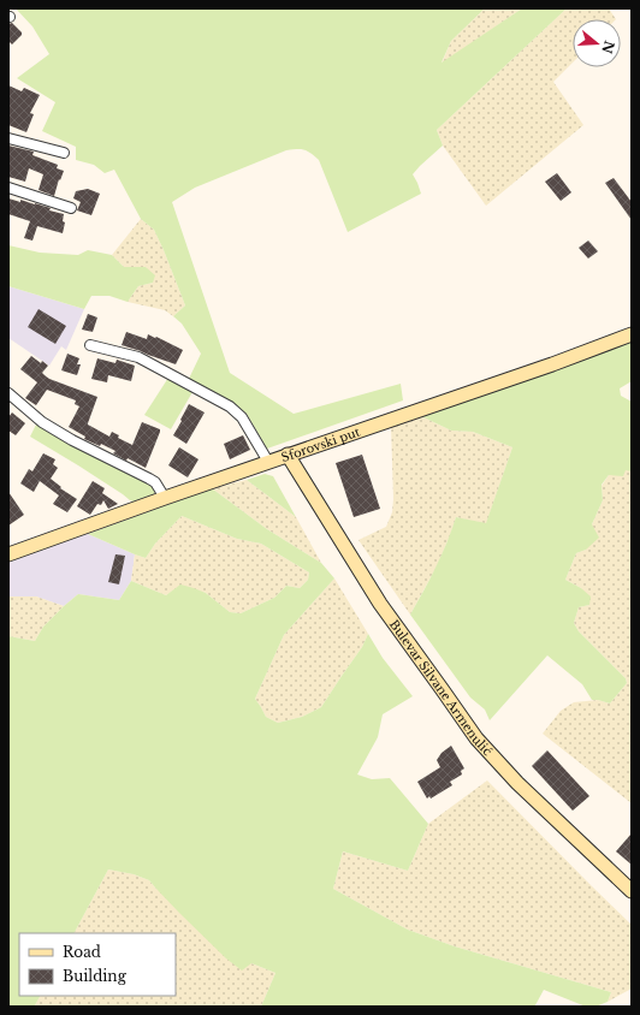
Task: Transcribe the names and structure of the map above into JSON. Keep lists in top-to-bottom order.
{
  "streets": {
    "street": ["Sforovski put", "Bulevar Silvane Armenulić"]
  },
  "crossings": [
    ["Sforovski put", "Bulevar Silvane Armenulić"]
  ],
  "legend": ["Road", "Building"],
  "north": "right"
}
